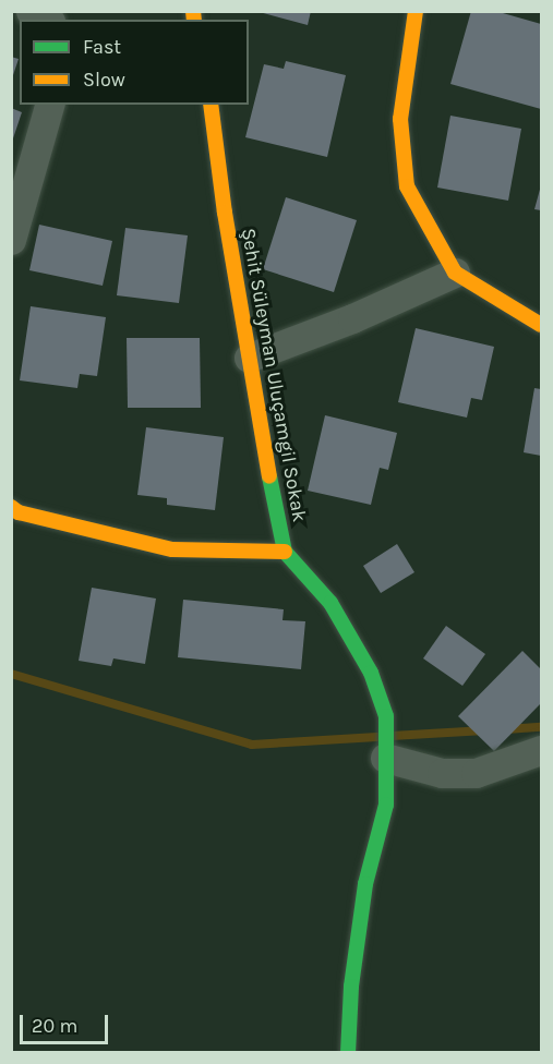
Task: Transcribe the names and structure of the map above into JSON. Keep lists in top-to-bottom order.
{
  "streets": {
    "street": ["Şehit Süleyman Uluçamgil Sokak"]
  },
  "legend": ["Fast", "Slow"],
  "scale_bar": "20 m"
}
